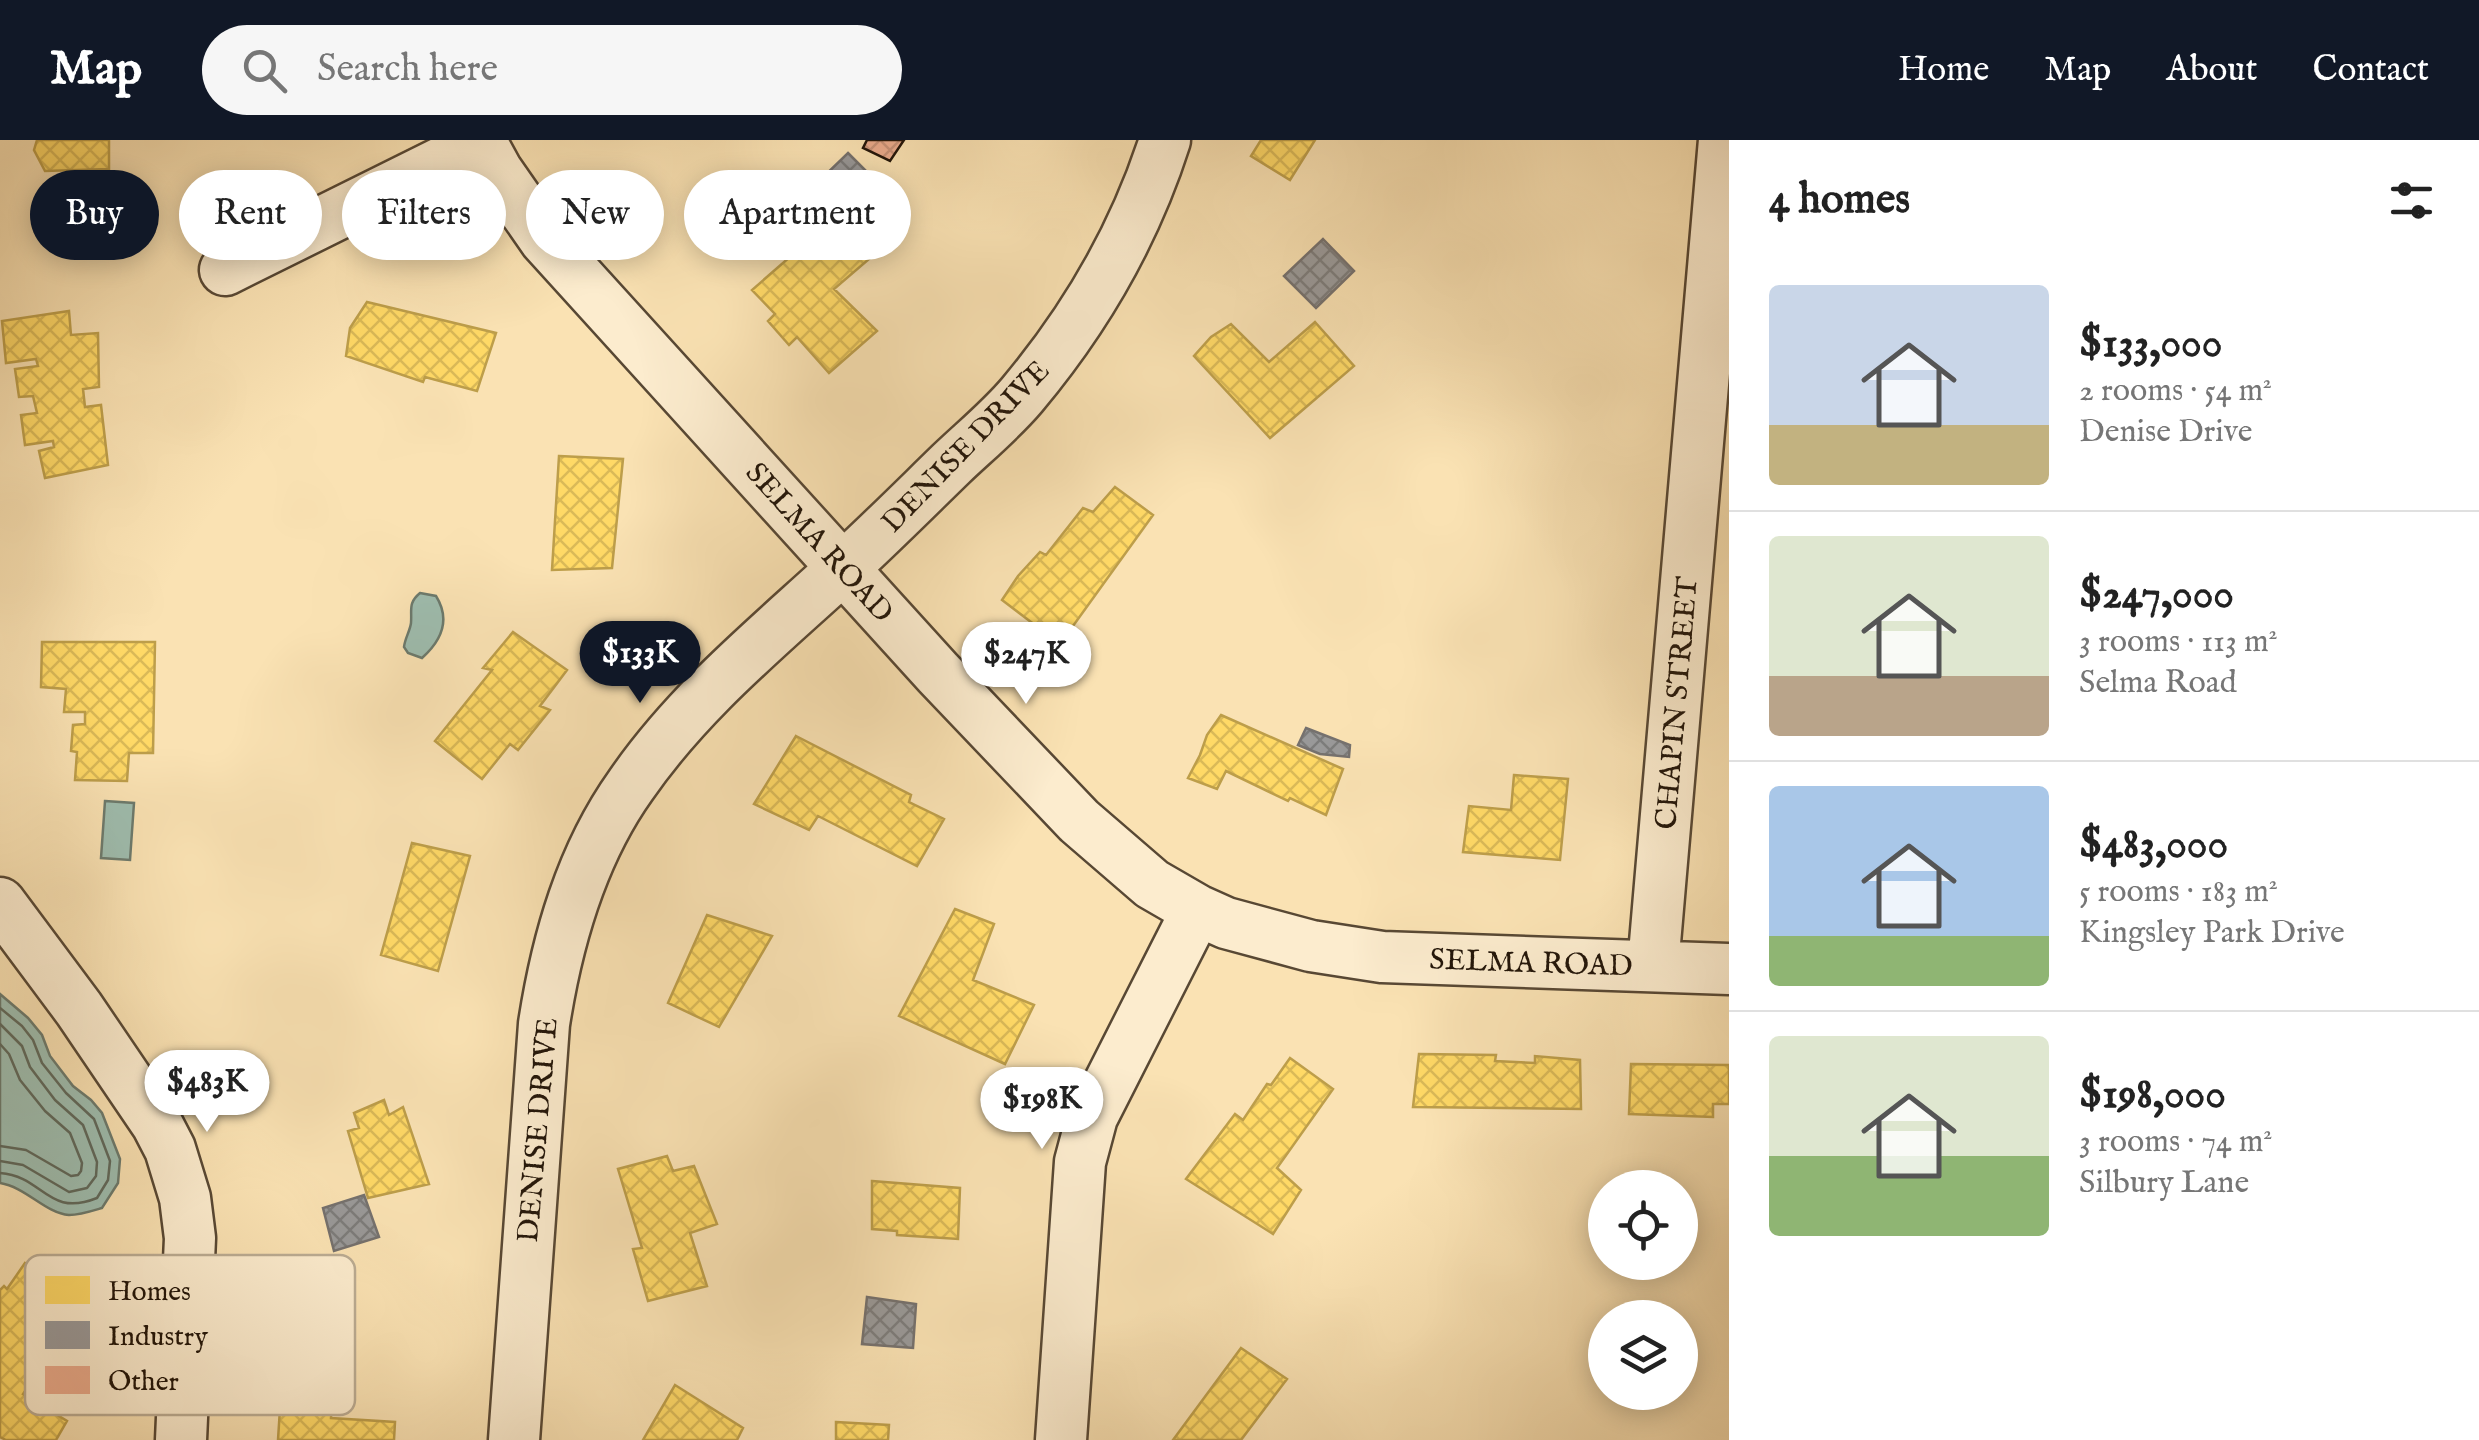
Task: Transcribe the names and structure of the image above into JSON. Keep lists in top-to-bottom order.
{
  "streets": {
    "street": ["DENISE DRIVE", "SELMA ROAD", "CHAPIN STREET"]
  },
  "crossings": [
    ["DENISE DRIVE", "SELMA ROAD"],
    ["SELMA ROAD", "CHAPIN STREET"]
  ],
  "legend": ["Homes", "Industry", "Other"],
  "page": {
    "header": "Map",
    "search": "Search here",
    "nav": [
      "Home",
      "Map",
      "About",
      "Contact"
    ],
    "heading": "4 homes",
    "chip": [
      "Buy",
      "Rent",
      "Filters",
      "New",
      "Apartment"
    ],
    "list": [
      {
        "name": "$133,000",
        "note": "2 rooms · 54 m² · Denise Drive"
      },
      {
        "name": "$247,000",
        "note": "3 rooms · 113 m² · Selma Road"
      },
      {
        "name": "$483,000",
        "note": "5 rooms · 183 m² · Kingsley Park Drive"
      },
      {
        "name": "$198,000",
        "note": "3 rooms · 74 m² · Silbury Lane"
      }
    ],
    "price": [
      "$133K",
      "$247K",
      "$483K",
      "$198K"
    ]
  }
}
